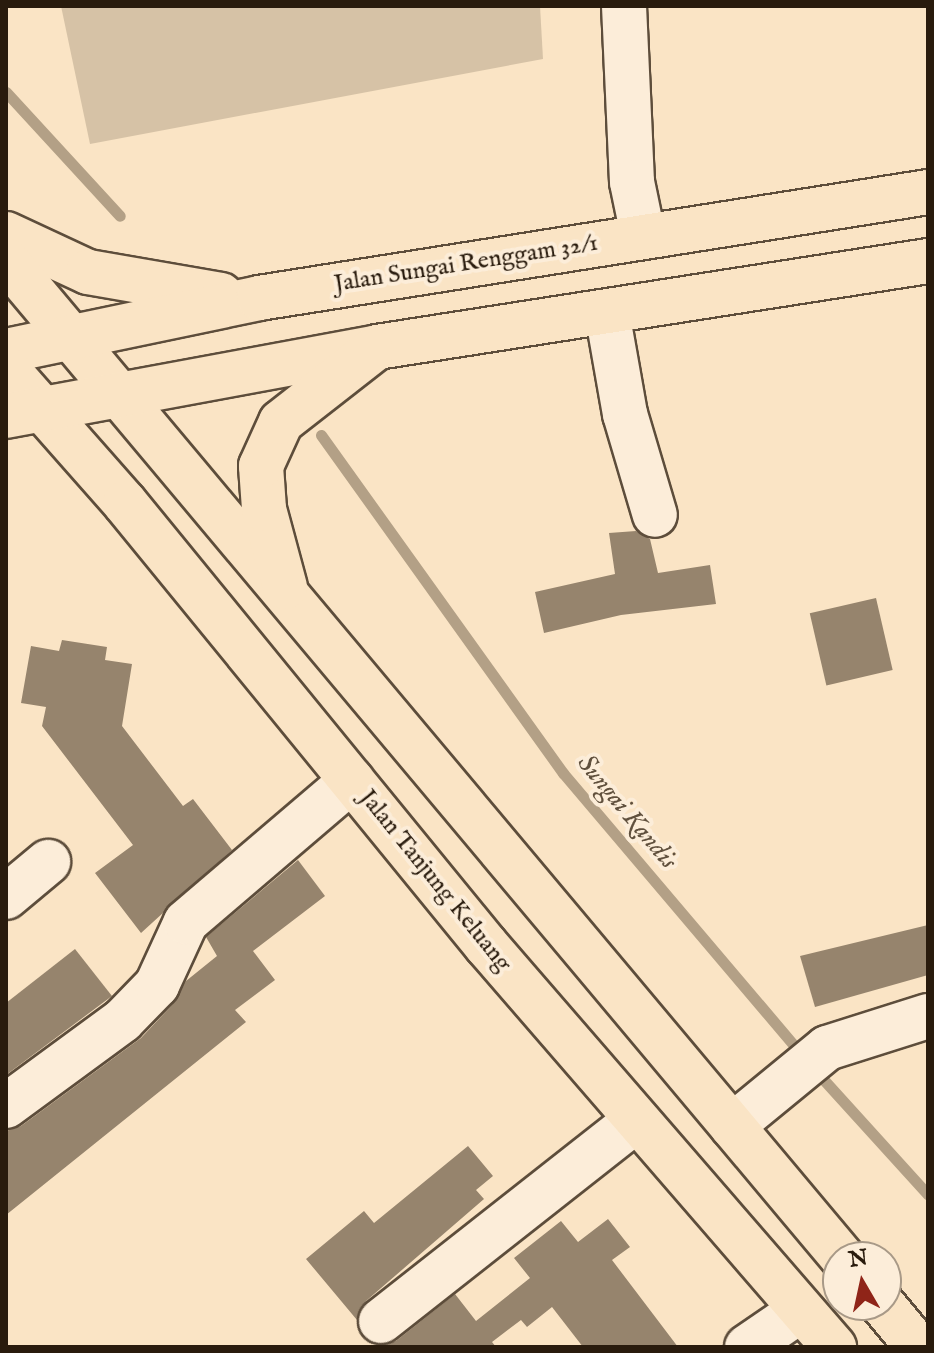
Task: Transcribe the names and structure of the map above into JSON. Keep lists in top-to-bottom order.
{
  "streets": {
    "main road": ["Jalan Sungai Renggam 32/1", "Jalan Tanjung Keluang"]
  },
  "water": ["Sungai Kandis"],
  "north": "top"
}
